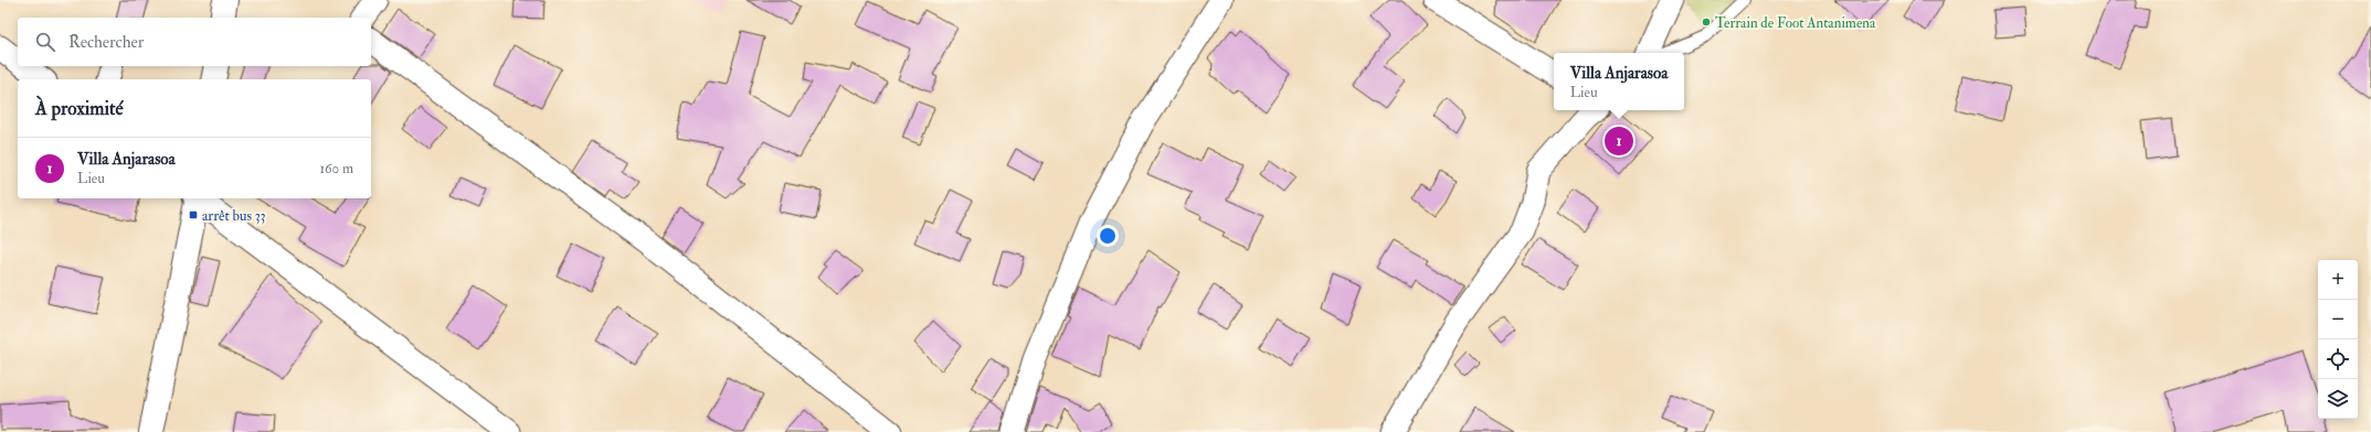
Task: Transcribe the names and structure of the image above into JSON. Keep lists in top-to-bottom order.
{
  "places": {
    "other": ["Terrain de Foot Antanimena"],
    "transit": ["arrêt bus 33"]
  },
  "page": {
    "search": "Rechercher",
    "popup": ["Villa Anjarasoa", "Lieu"],
    "heading": "À proximité",
    "pins": "1",
    "list": [
      {
        "mark": "1",
        "name": "Villa Anjarasoa",
        "note": "Lieu",
        "value": "160 m"
      }
    ],
    "map_buttons": ["+", "−"]
  }
}
